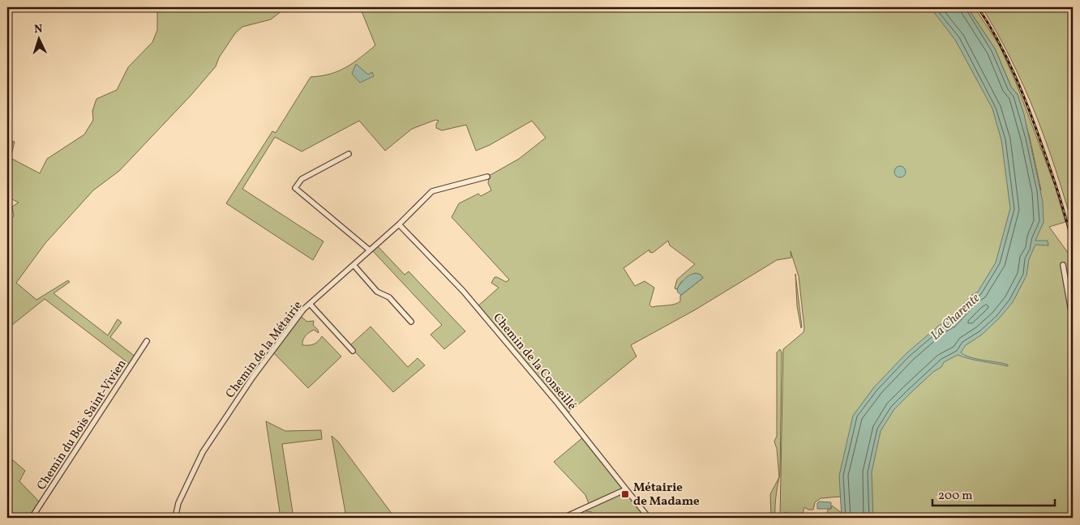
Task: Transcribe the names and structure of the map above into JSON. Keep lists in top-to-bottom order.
{
  "streets": {
    "street": ["Chemin de la Métairie", "Chemin de la Conseillé", "Chemin du Bois Saint-Vivien"]
  },
  "crossings": [
    ["Chemin de la Métairie", "Chemin de la Conseillé"]
  ],
  "water": ["La Charente"],
  "places": {
    "transit": ["Métairie de Madame"]
  },
  "scale_bar": "200 m",
  "north": "top"
}
